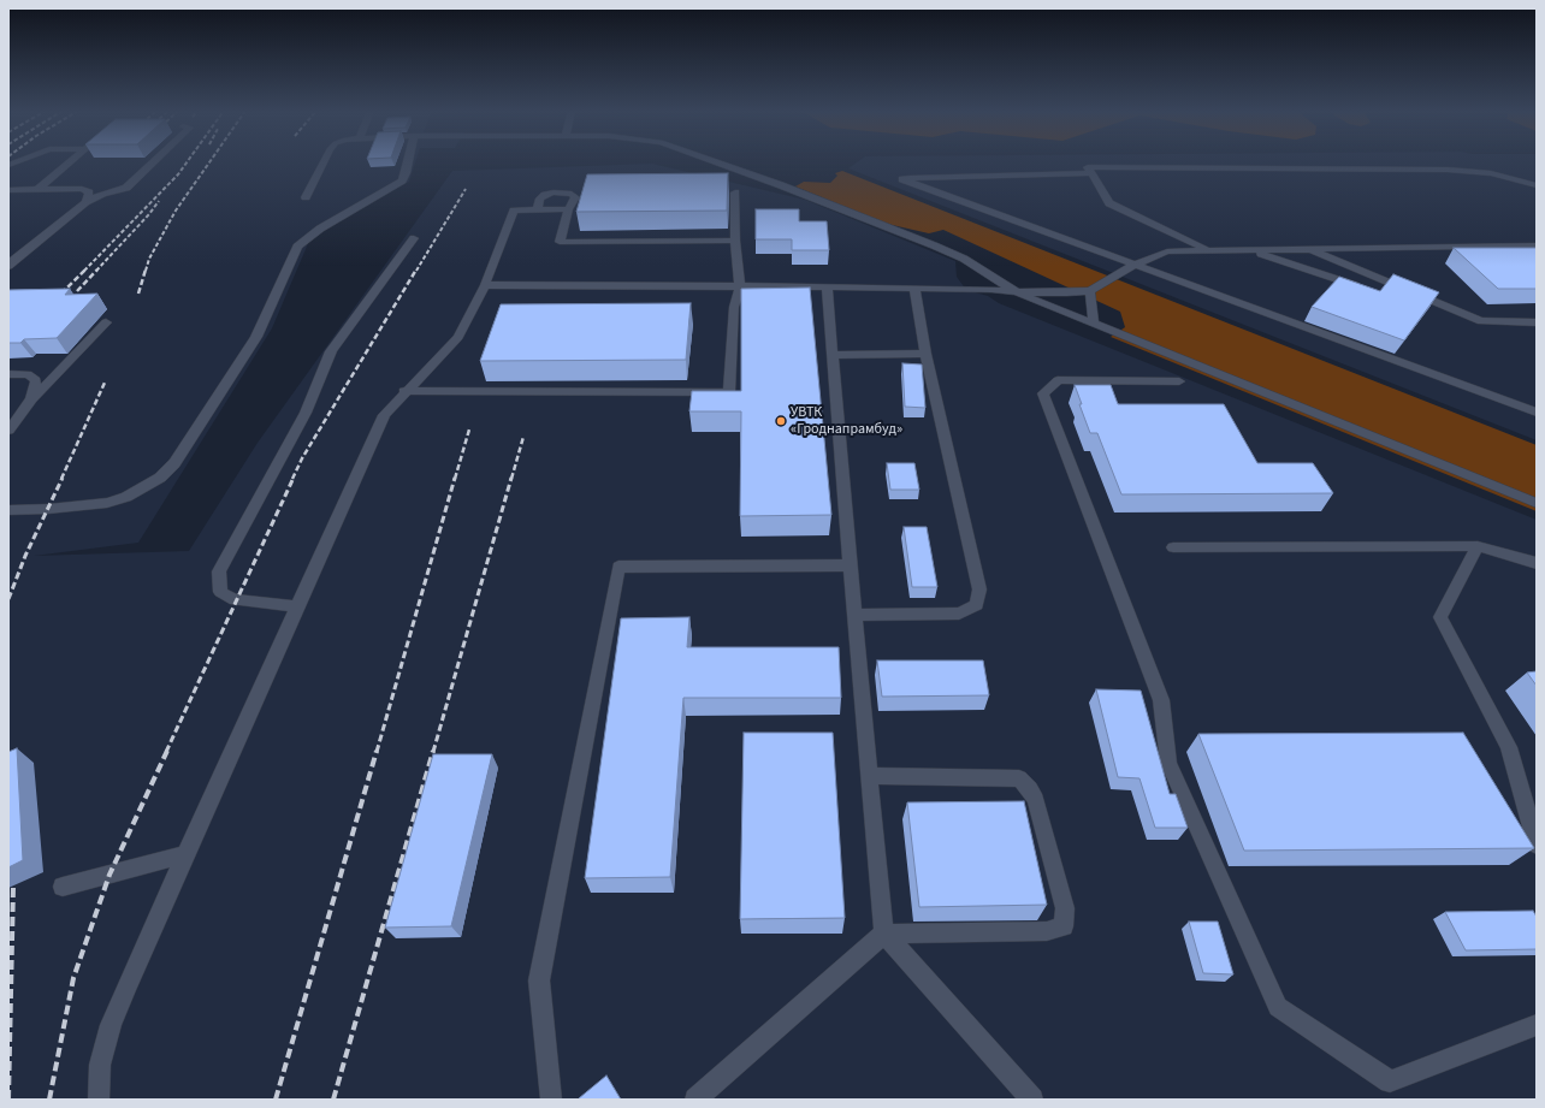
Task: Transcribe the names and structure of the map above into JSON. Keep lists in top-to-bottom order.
{
  "places": ["УВТК «Гроднапрамбуд»"]
}
